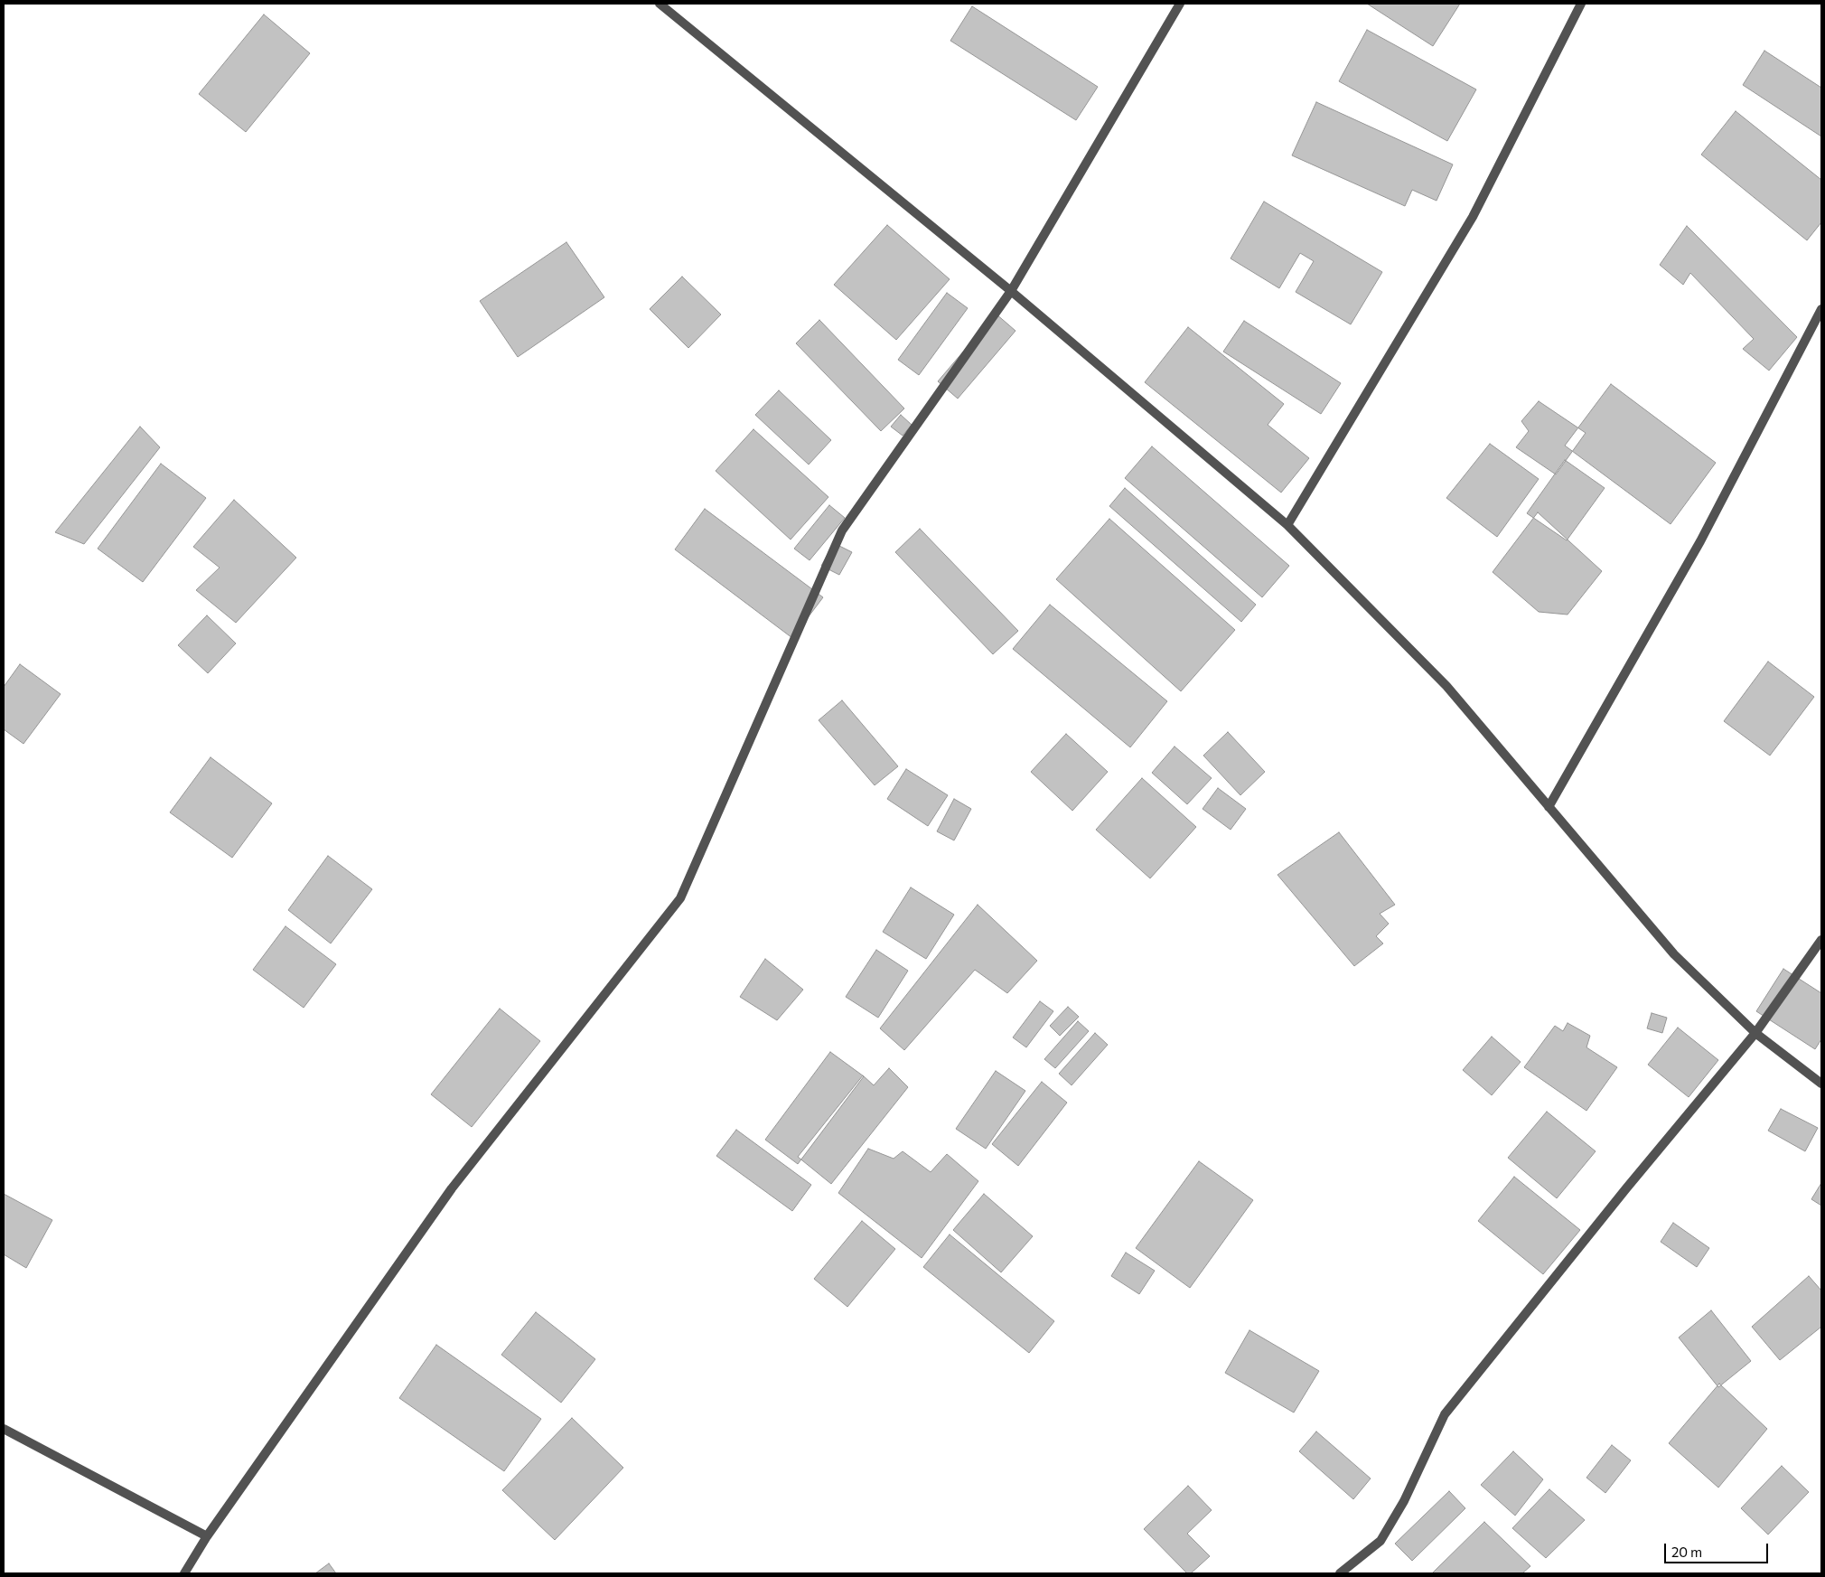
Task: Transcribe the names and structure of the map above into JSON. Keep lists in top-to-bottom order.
{
  "scale_bar": "20 m"
}
